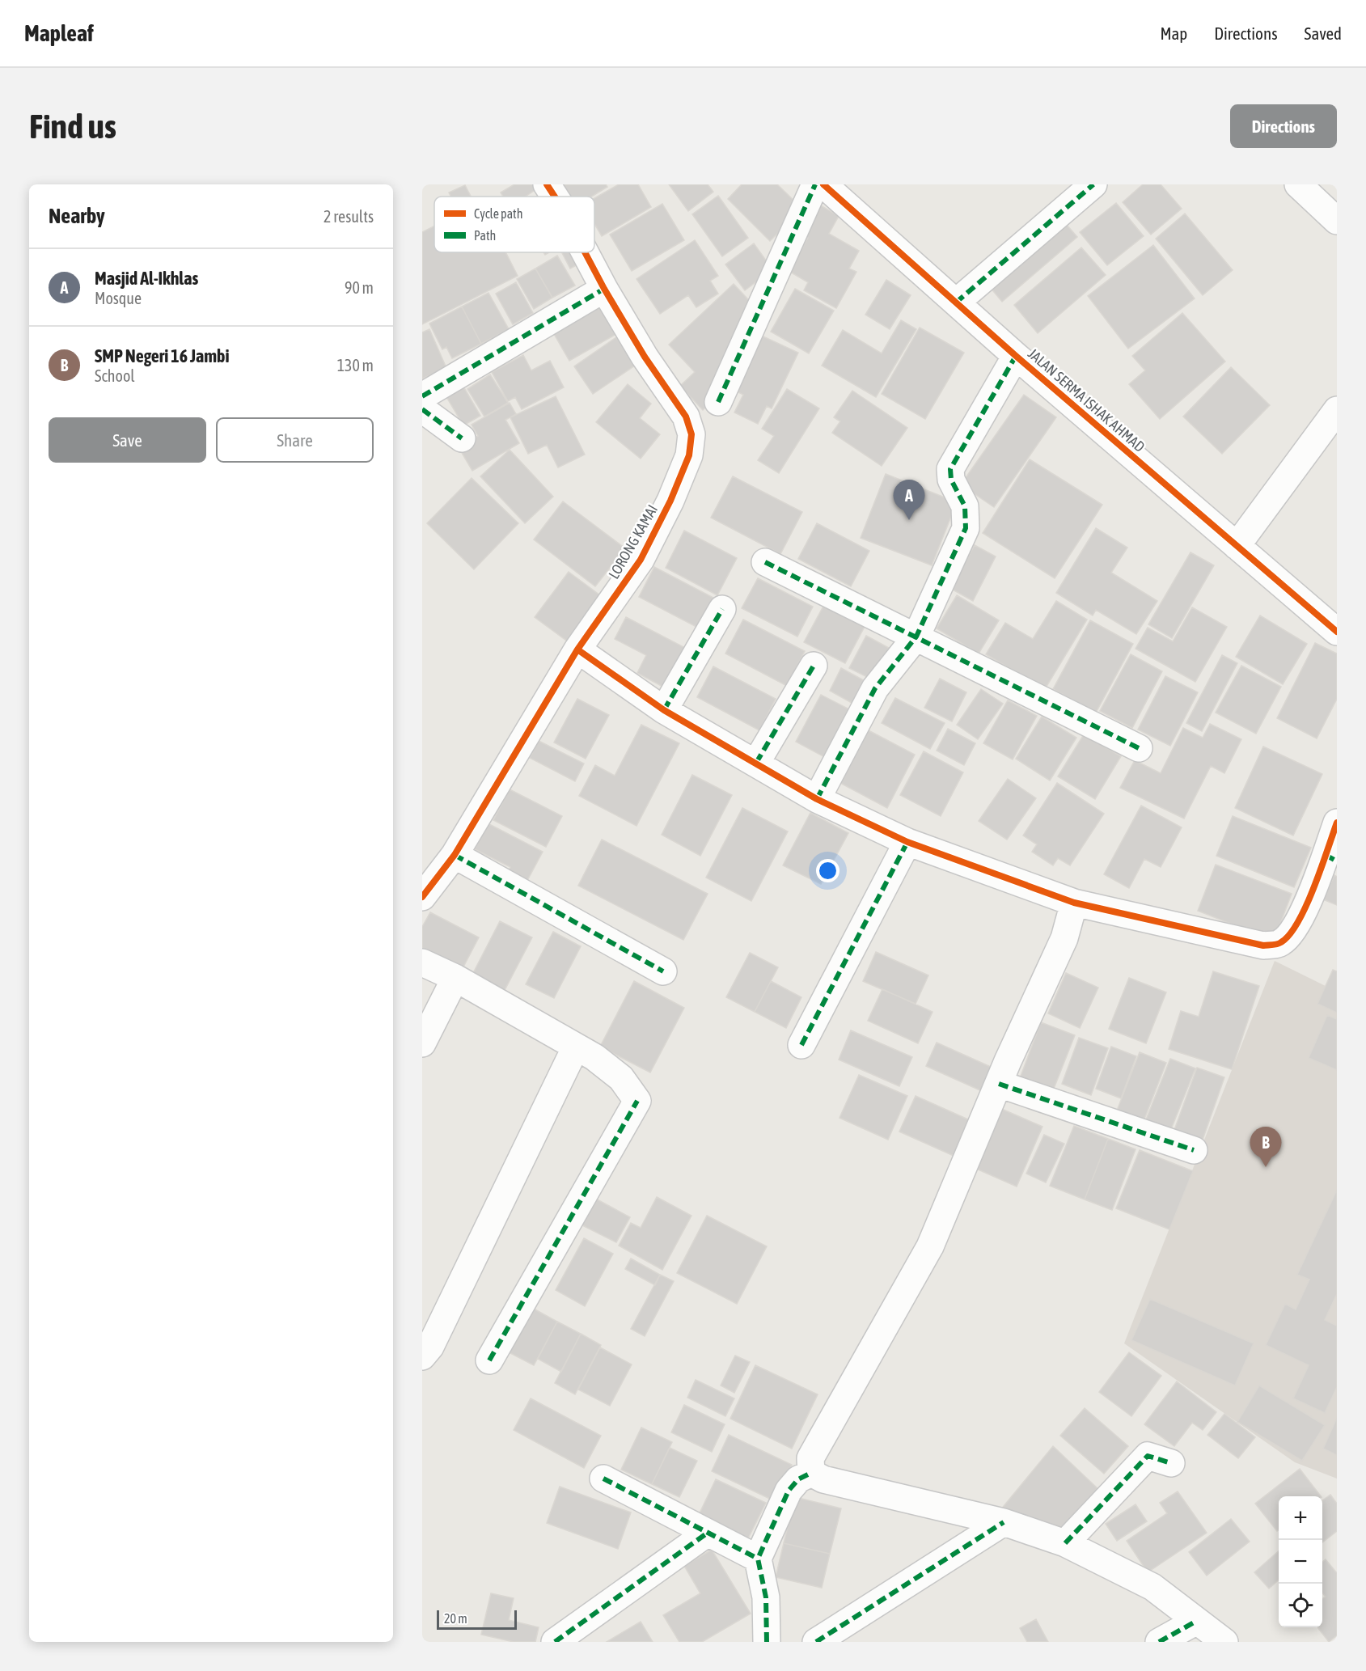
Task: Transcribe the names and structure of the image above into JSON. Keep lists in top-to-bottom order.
{
  "streets": {
    "street": ["JALAN SERMA ISHAK AHMAD", "LORONG KAMAI"]
  },
  "legend": ["Cycle path", "Path"],
  "scale_bar": "20 m",
  "page": {
    "header": "Mapleaf",
    "nav": ["Map", "Directions", "Saved"],
    "buttons": [
      "Directions",
      ["Save", "Share"]
    ],
    "title": "Find us",
    "heading": ["Nearby", "2 results"],
    "list": [
      {
        "mark": "A",
        "name": "Masjid Al-Ikhlas",
        "note": "Mosque",
        "value": "90 m"
      },
      {
        "mark": "B",
        "name": "SMP Negeri 16 Jambi",
        "note": "School",
        "value": "130 m"
      }
    ],
    "pins": ["A", "B"],
    "map_buttons": ["+", "−"],
    "scale": "20 m"
  }
}
